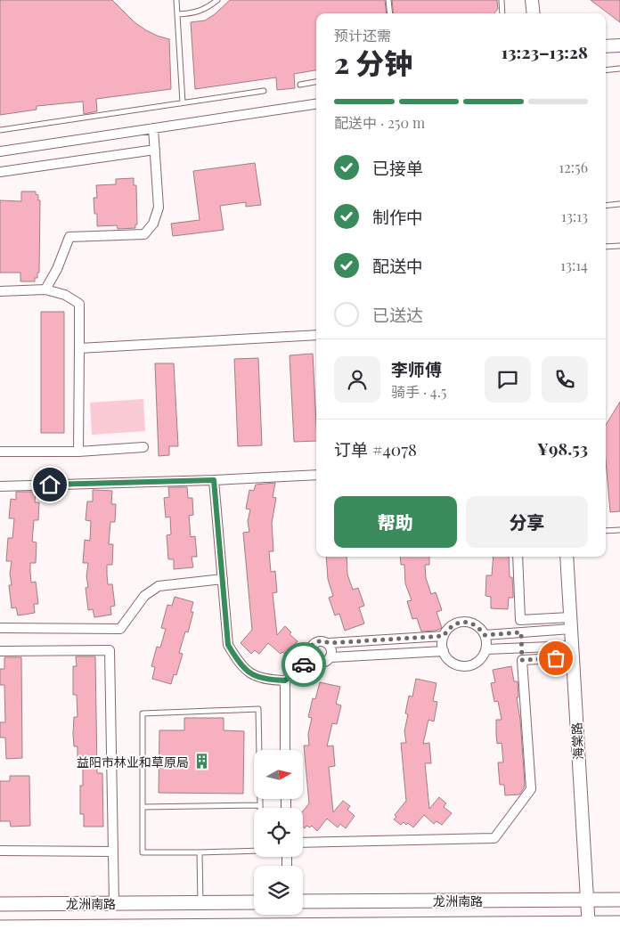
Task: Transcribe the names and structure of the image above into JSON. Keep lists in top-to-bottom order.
{
  "streets": {
    "main road": ["龙洲南路"],
    "street": ["海棠路"]
  },
  "crossings": [
    ["海棠路", "龙洲南路"]
  ],
  "places": {
    "building": ["益阳市林业和草原局"]
  },
  "north": "right",
  "page": {
    "heading": ["2 分钟", "预计还需", "13:23–13:28"],
    "panel": [
      "李师傅",
      "骑手 · 4.5",
      "订单 #4078",
      "¥98.53"
    ],
    "bar": "配送中 · 250 m",
    "list": [
      ["已接单", "12:56"],
      ["制作中", "13:13"],
      ["配送中", "13:14"],
      "已送达"
    ],
    "buttons": ["帮助", "分享"]
  }
}
